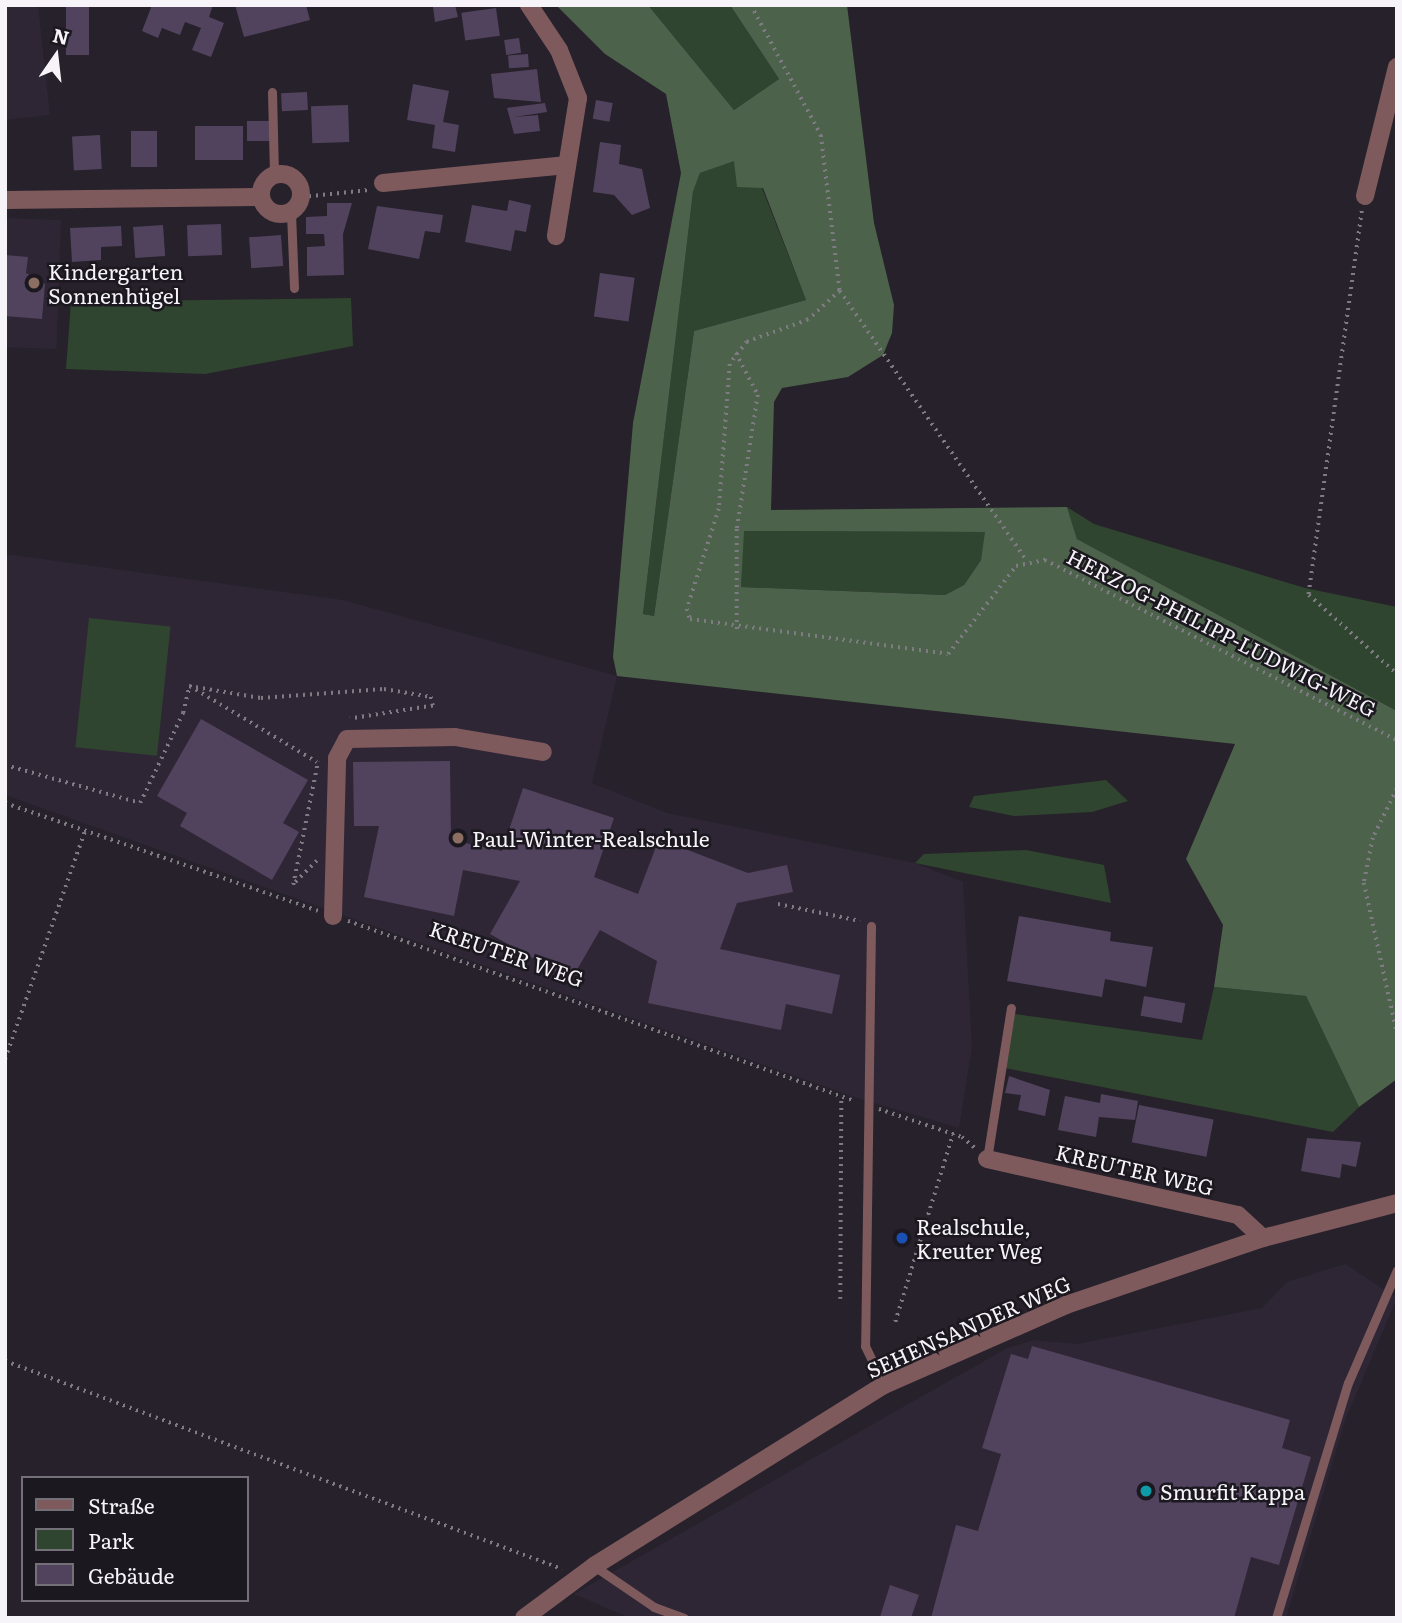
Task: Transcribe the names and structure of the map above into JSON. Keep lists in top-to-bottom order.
{
  "streets": {
    "street": ["KREUTER WEG", "SEHENSANDER WEG"],
    "path": ["HERZOG-PHILIPP-LUDWIG-WEG"]
  },
  "crossings": [
    ["KREUTER WEG", "SEHENSANDER WEG"]
  ],
  "places": [
    "Kindergarten Sonnenhügel",
    "Paul-Winter-Realschule",
    "Realschule, Kreuter Weg",
    "Smurfit Kappa"
  ],
  "legend": ["Straße", "Park", "Gebäude"],
  "north": "top"
}
